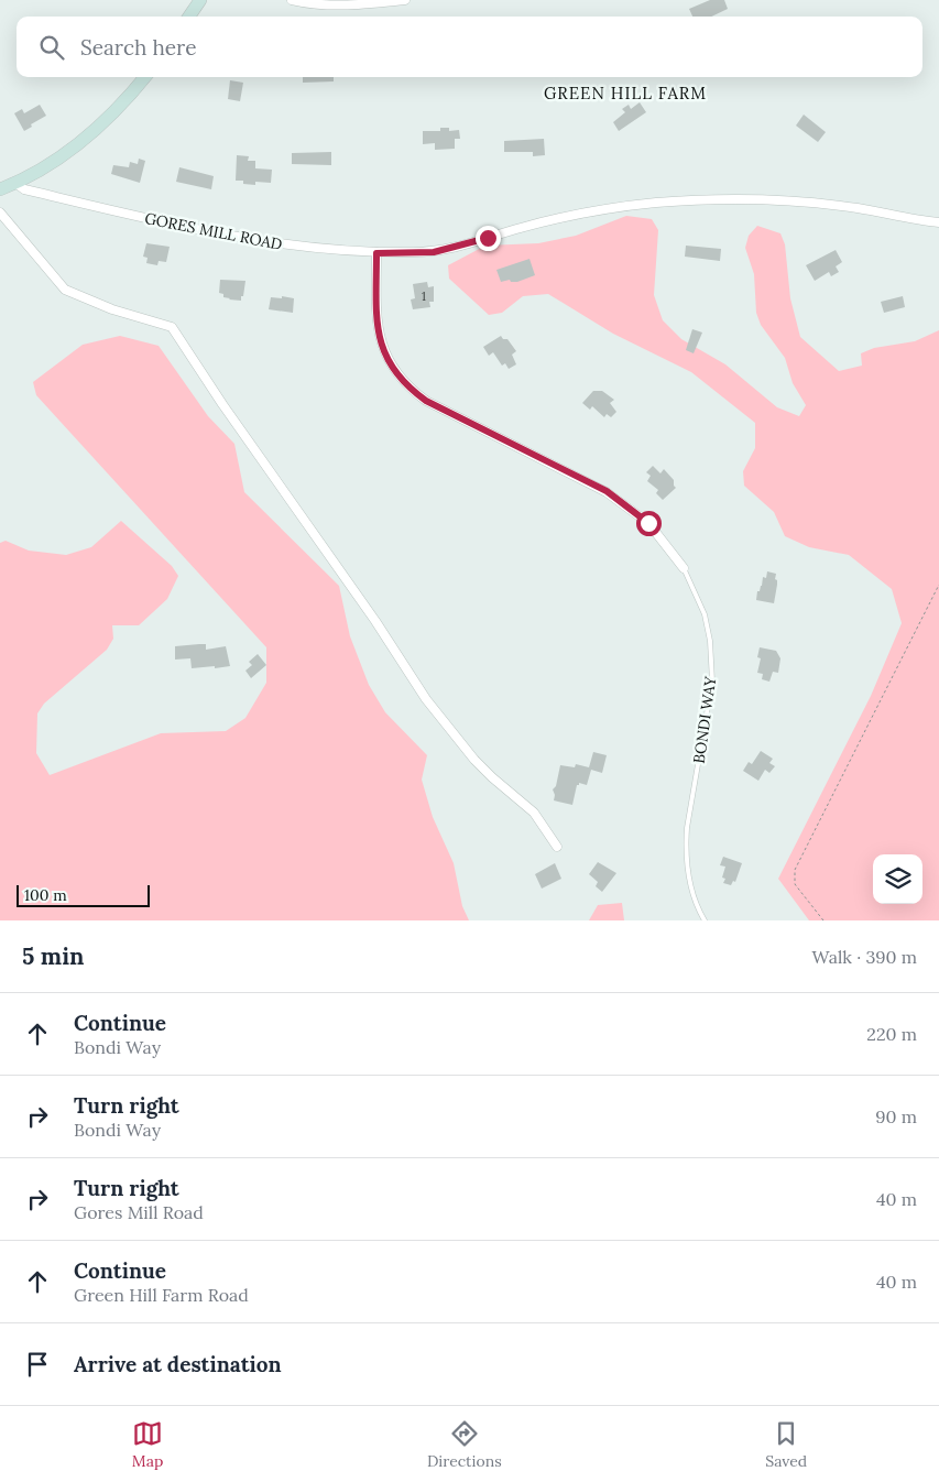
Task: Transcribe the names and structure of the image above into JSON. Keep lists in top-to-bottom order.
{
  "streets": {
    "street": ["GORES MILL ROAD", "BONDI WAY"]
  },
  "crossings": [
    ["GORES MILL ROAD", "BONDI WAY"]
  ],
  "districts": ["GREEN HILL FARM"],
  "house_numbers": ["1"],
  "scale_bar": "100 m",
  "page": {
    "search": "Search here",
    "scale": "100 m",
    "heading": ["5 min", "Walk · 390 m"],
    "list": [
      ["Continue", "Bondi Way", "220 m"],
      ["Turn right", "Bondi Way", "90 m"],
      ["Turn right", "Gores Mill Road", "40 m"],
      ["Continue", "Green Hill Farm Road", "40 m"],
      "Arrive at destination"
    ],
    "nav": ["Map", "Directions", "Saved"]
  }
}
